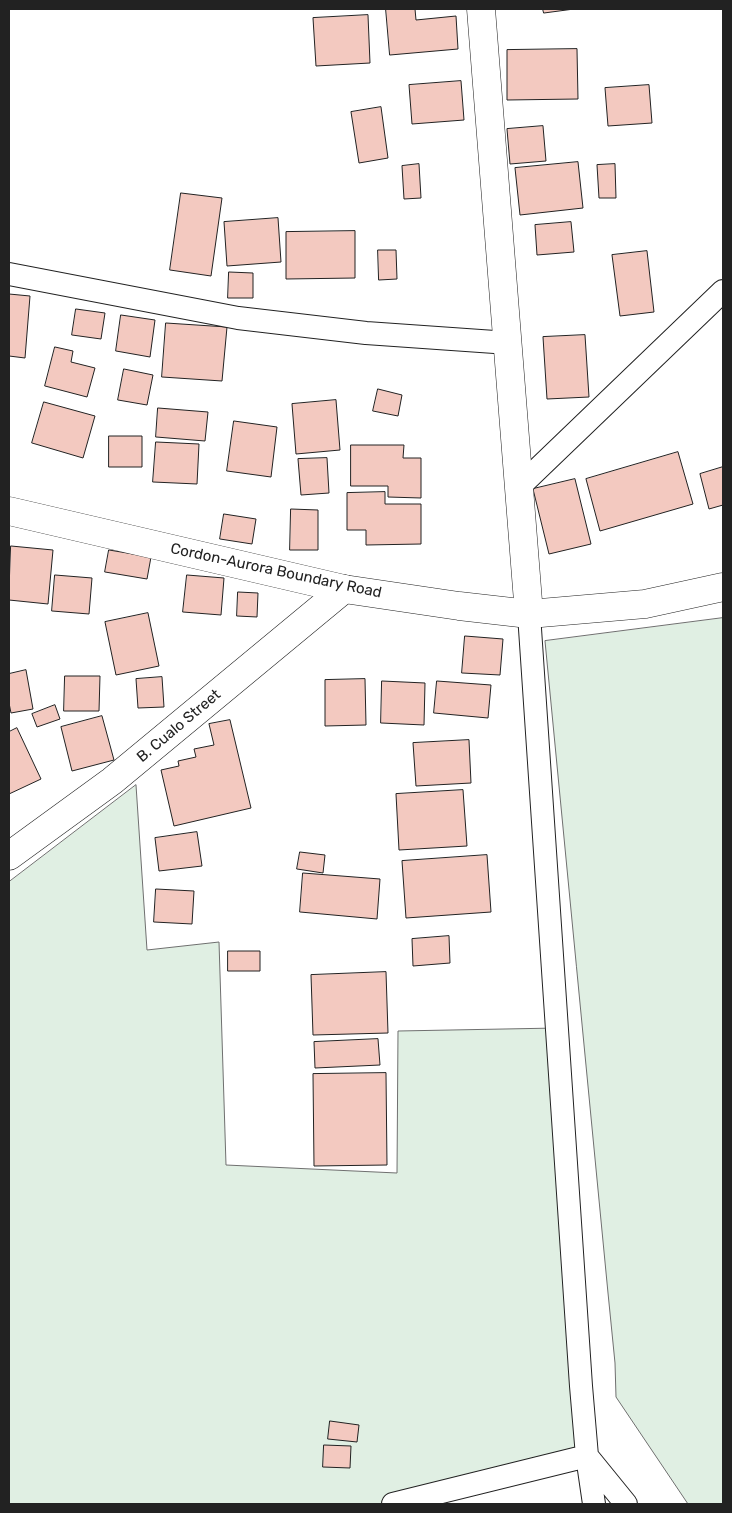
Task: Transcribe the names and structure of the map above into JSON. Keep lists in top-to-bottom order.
{
  "streets": {
    "street": ["Cordon-Aurora Boundary Road", "B. Cualo Street"]
  },
  "crossings": [
    ["Cordon-Aurora Boundary Road", "B. Cualo Street"]
  ]
}
